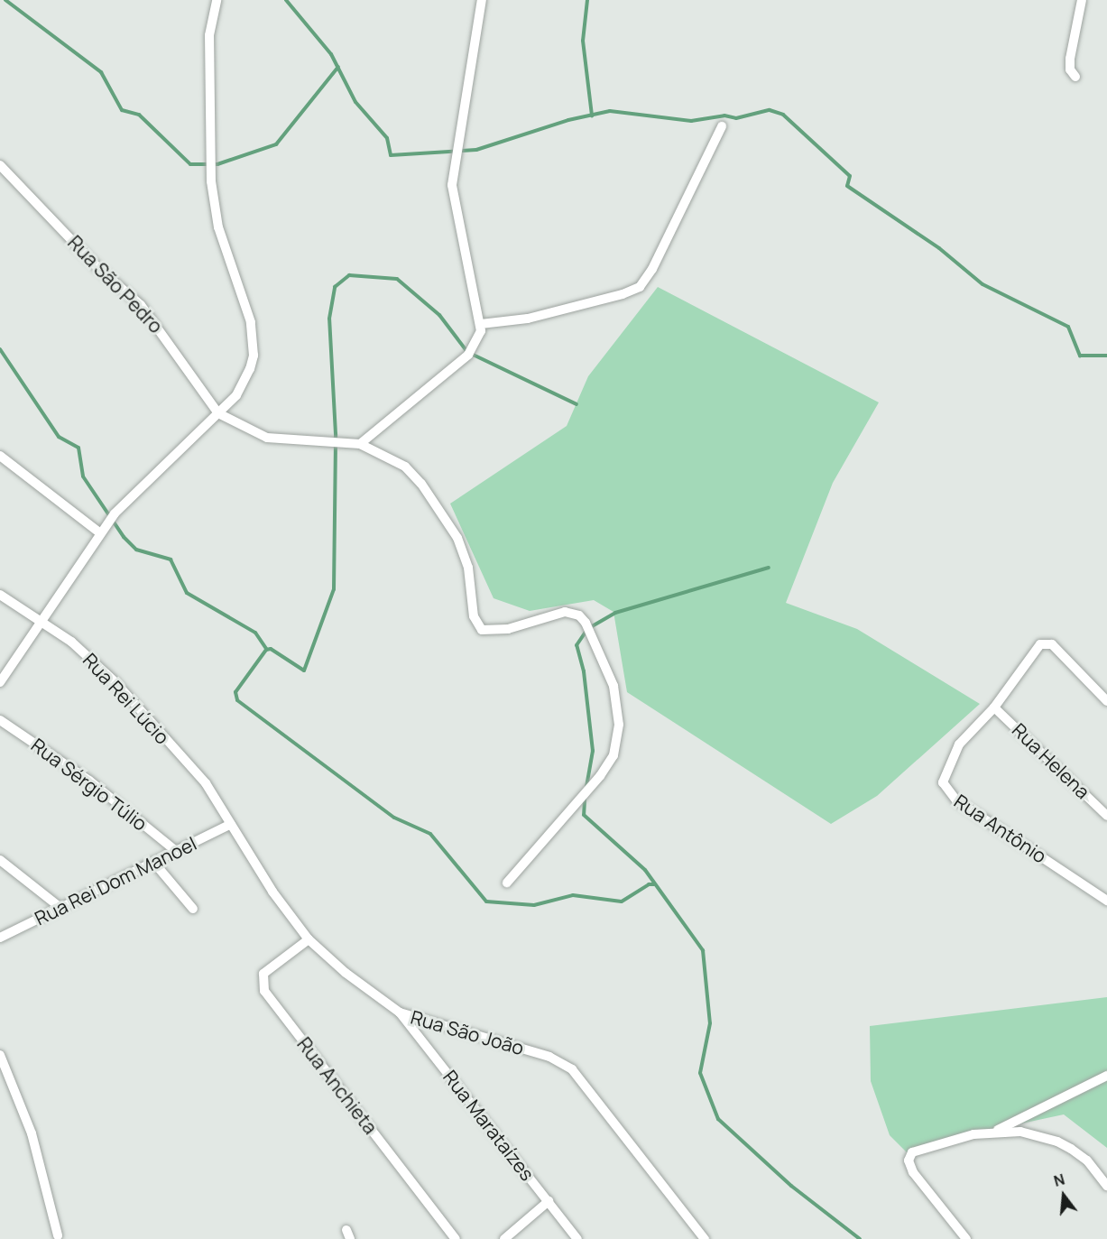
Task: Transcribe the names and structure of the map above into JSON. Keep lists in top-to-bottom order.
{
  "streets": {
    "street": [
      "Rua São Pedro",
      "Rua Rei Lúcio",
      "Rua Helena",
      "Rua Sérgio Túlio",
      "Rua Antônio",
      "Rua Rei Dom Manoel",
      "Rua São João",
      "Rua Anchieta",
      "Rua Marataízes"
    ]
  },
  "crossings": [
    ["Rua Rei Lúcio", "Rua Rei Dom Manoel"],
    ["Rua Rei Lúcio", "Rua São João"],
    ["Rua Helena", "Rua Antônio"],
    ["Rua Sérgio Túlio", "Rua Rei Dom Manoel"],
    ["Rua Rei Dom Manoel", "Rua São João"],
    ["Rua São João", "Rua Anchieta"],
    ["Rua São João", "Rua Marataízes"]
  ],
  "north": "top"
}
